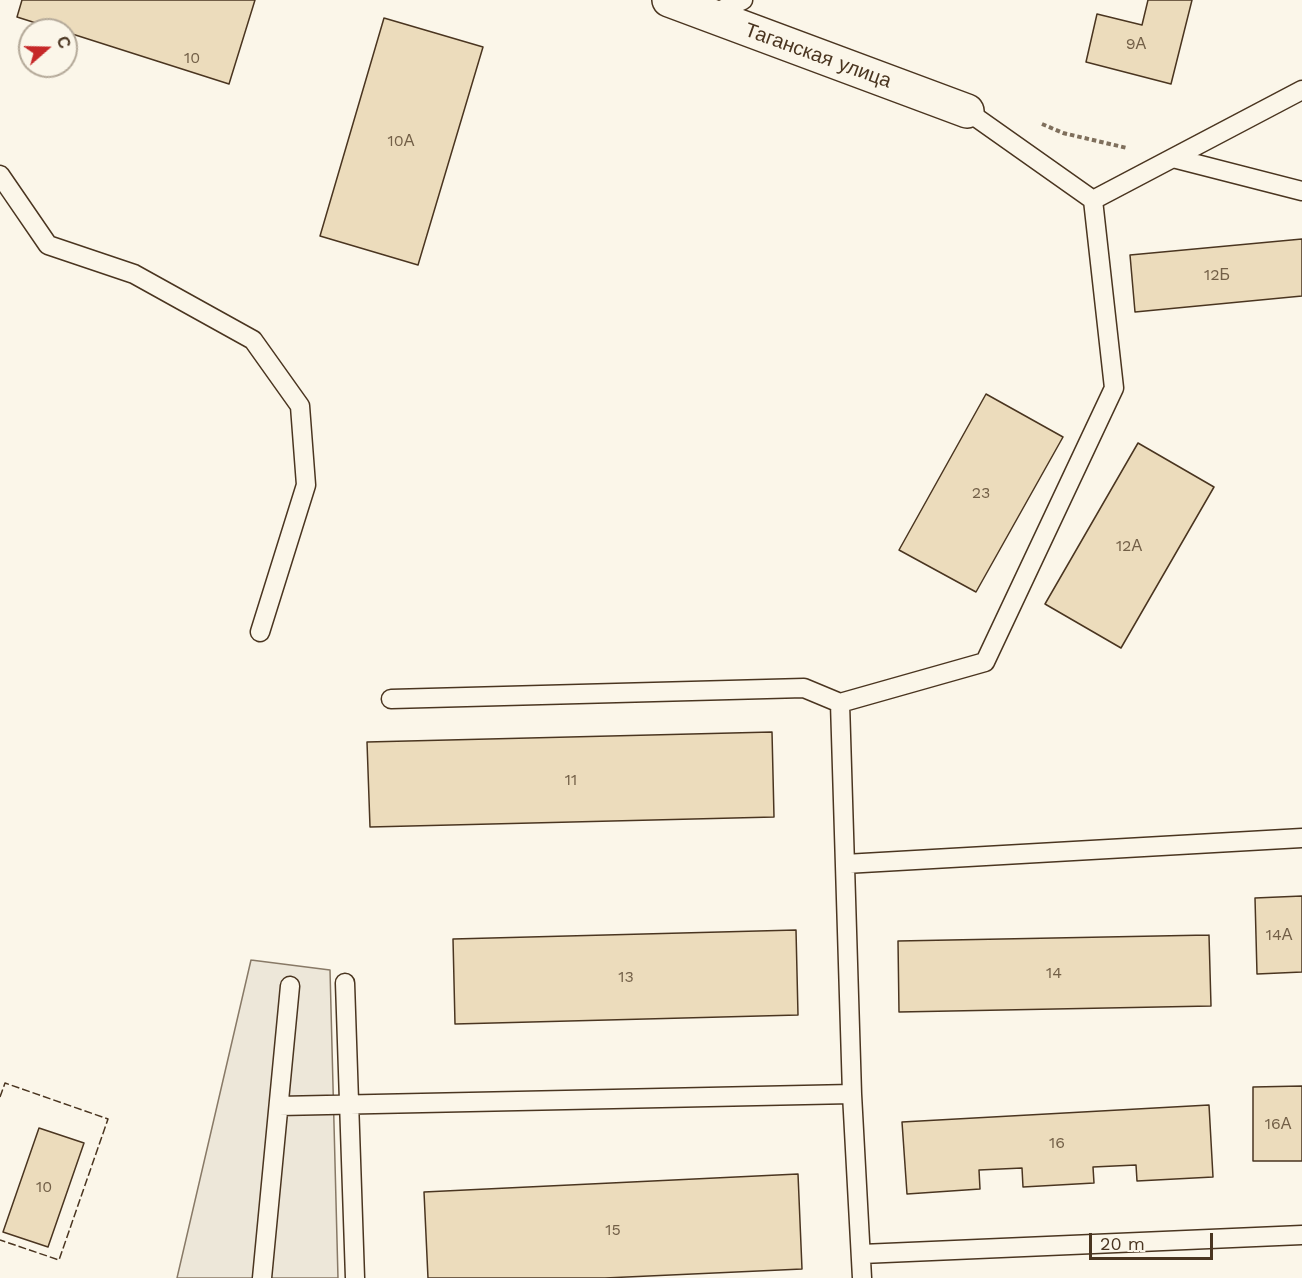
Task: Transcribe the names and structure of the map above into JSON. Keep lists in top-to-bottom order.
{
  "streets": {
    "street": ["Таганская улица"]
  },
  "house_numbers": [
    "9А",
    "10",
    "10А",
    "12Б",
    "23",
    "12А",
    "11",
    "14А",
    "14",
    "13",
    "16А",
    "16",
    "10",
    "15"
  ],
  "scale_bar": "20 m",
  "north": "right"
}
